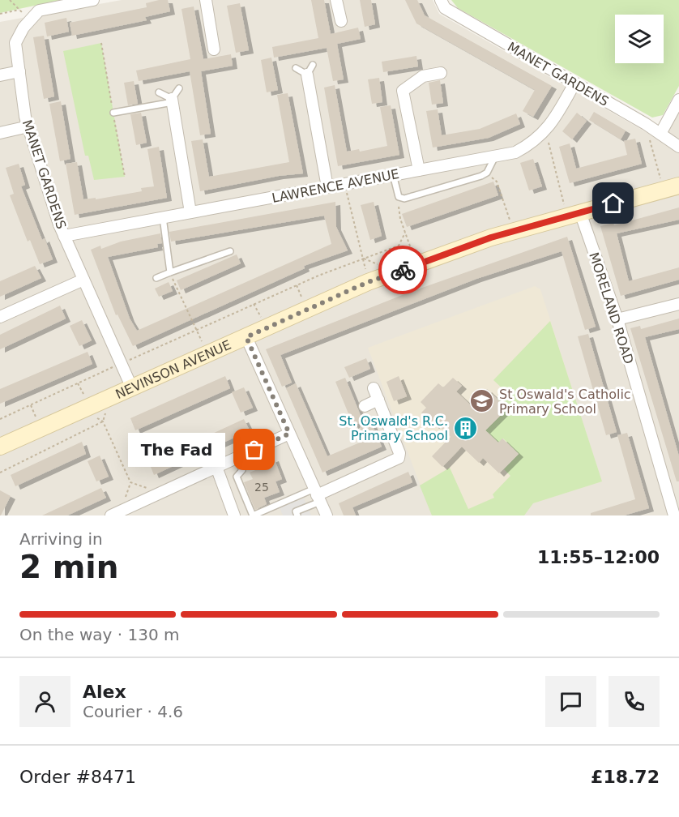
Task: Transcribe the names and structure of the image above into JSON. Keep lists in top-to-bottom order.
{
  "streets": {
    "street": [
      "MANET GARDENS",
      "LAWRENCE AVENUE",
      "MORELAND ROAD",
      "NEVINSON AVENUE"
    ]
  },
  "crossings": [
    ["MANET GARDENS", "LAWRENCE AVENUE"],
    ["MANET GARDENS", "NEVINSON AVENUE"],
    ["MORELAND ROAD", "NEVINSON AVENUE"]
  ],
  "places": {
    "school or university": ["St Oswald's Catholic Primary School"],
    "building": ["St. Oswald's R.C. Primary School"],
    "other": ["The Fad"]
  },
  "house_numbers": ["25"],
  "page": {
    "bubble": "The Fad",
    "heading": ["2 min", "Arriving in", "11:55–12:00"],
    "panel": [
      "Alex",
      "Courier · 4.6",
      "Order #8471",
      "£18.72"
    ],
    "bar": "On the way · 130 m"
  }
}
